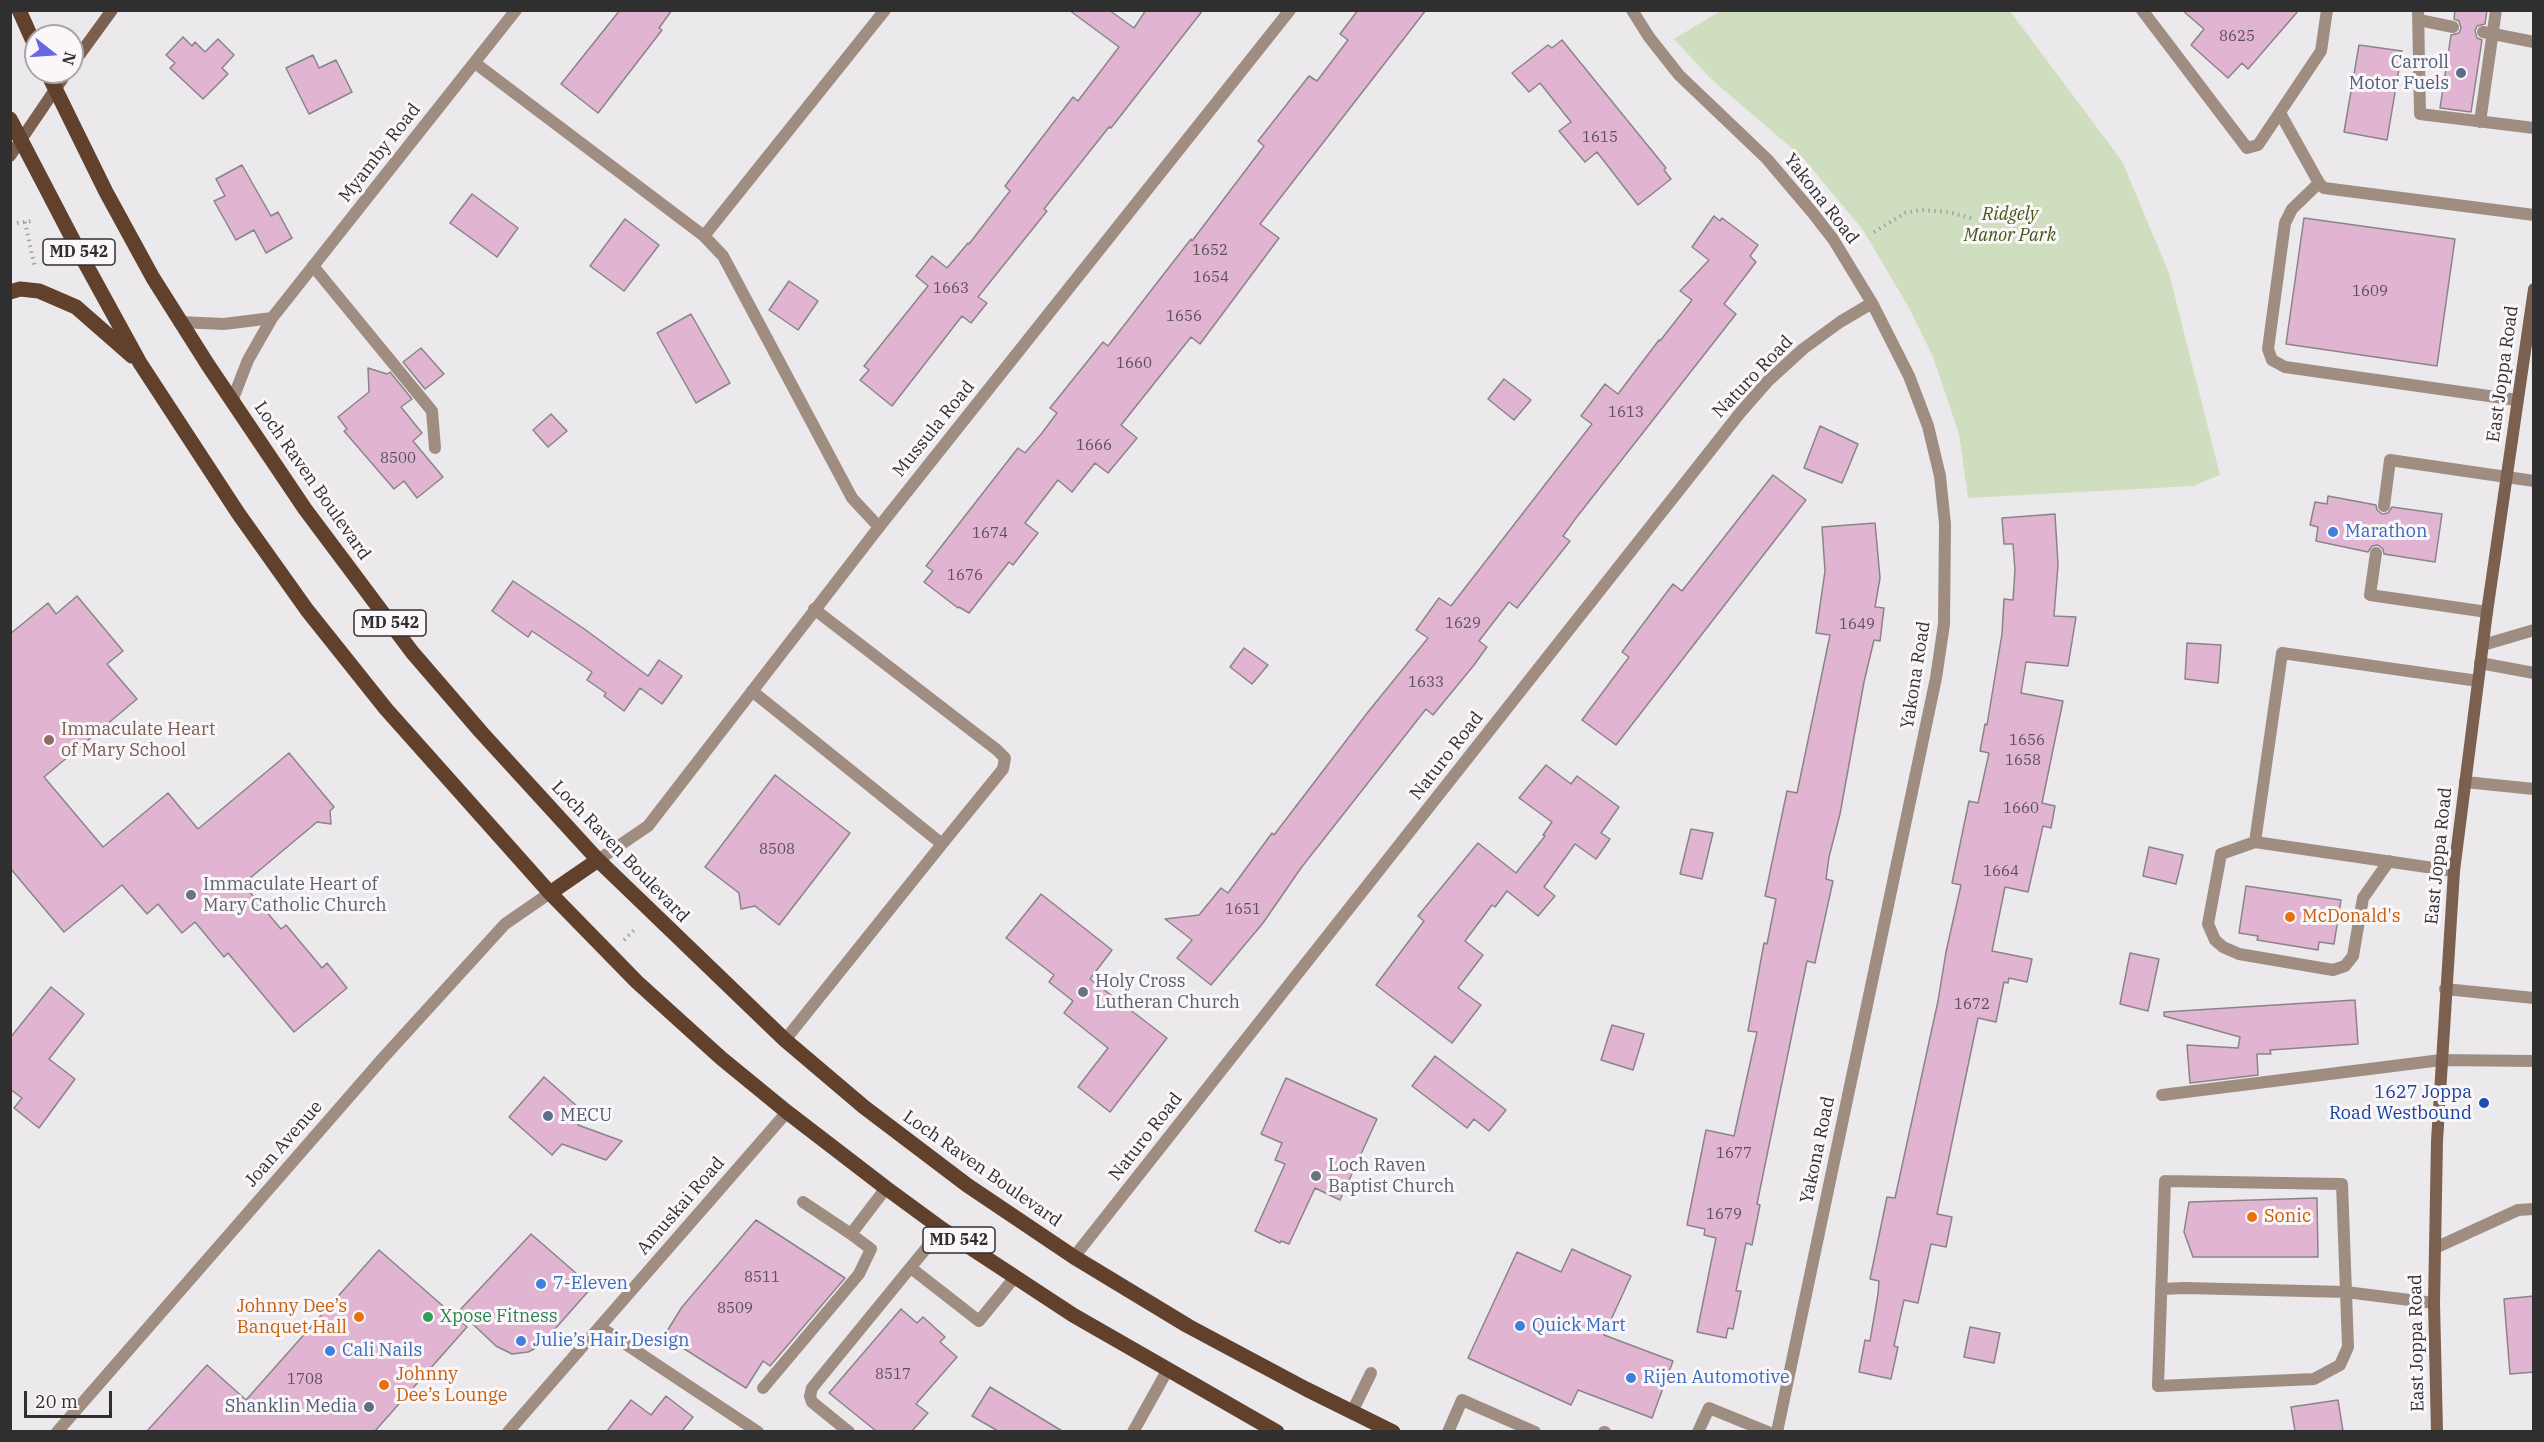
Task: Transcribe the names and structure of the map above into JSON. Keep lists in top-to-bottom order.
{
  "streets": {
    "main road": ["MD 542", "East Joppa Road", "Loch Raven Boulevard"],
    "street": [
      "Myamby Road",
      "Yakona Road",
      "Naturo Road",
      "Mussula Road",
      "Joan Avenue",
      "Amuskai Road"
    ]
  },
  "crossings": [
    ["Myamby Road", "Loch Raven Boulevard"],
    ["Yakona Road", "Naturo Road"],
    ["MD 542", "Joan Avenue"],
    ["MD 542", "Amuskai Road"],
    ["Naturo Road", "Loch Raven Boulevard"],
    ["Mussula Road", "Loch Raven Boulevard"]
  ],
  "parks": ["Ridgely Manor Park"],
  "places": [
    "Carroll Motor Fuels",
    "Marathon",
    "Immaculate Heart of Mary School",
    "Immaculate Heart of Mary Catholic Church",
    "McDonald's",
    "Holy Cross Lutheran Church",
    "1627 Joppa Road Westbound",
    "MECU",
    "Loch Raven Baptist Church",
    "Sonic",
    "7-Eleven",
    "Johnny Dee’s Banquet Hall",
    "Xpose Fitness",
    "Quick Mart",
    "Julie’s Hair Design",
    "Cali Nails",
    "Rijen Automotive",
    "Johnny Dee’s Lounge",
    "Shanklin Media"
  ],
  "house_numbers": [
    "8625",
    "1615",
    "1652",
    "1654",
    "1663",
    "1609",
    "1656",
    "1660",
    "1613",
    "1666",
    "8500",
    "1674",
    "1676",
    "1629",
    "1649",
    "1633",
    "1656",
    "1658",
    "1660",
    "8508",
    "1664",
    "1651",
    "1672",
    "1677",
    "1679",
    "8511",
    "8509",
    "8517",
    "1708"
  ],
  "scale_bar": "20 m",
  "north": "right"
}
